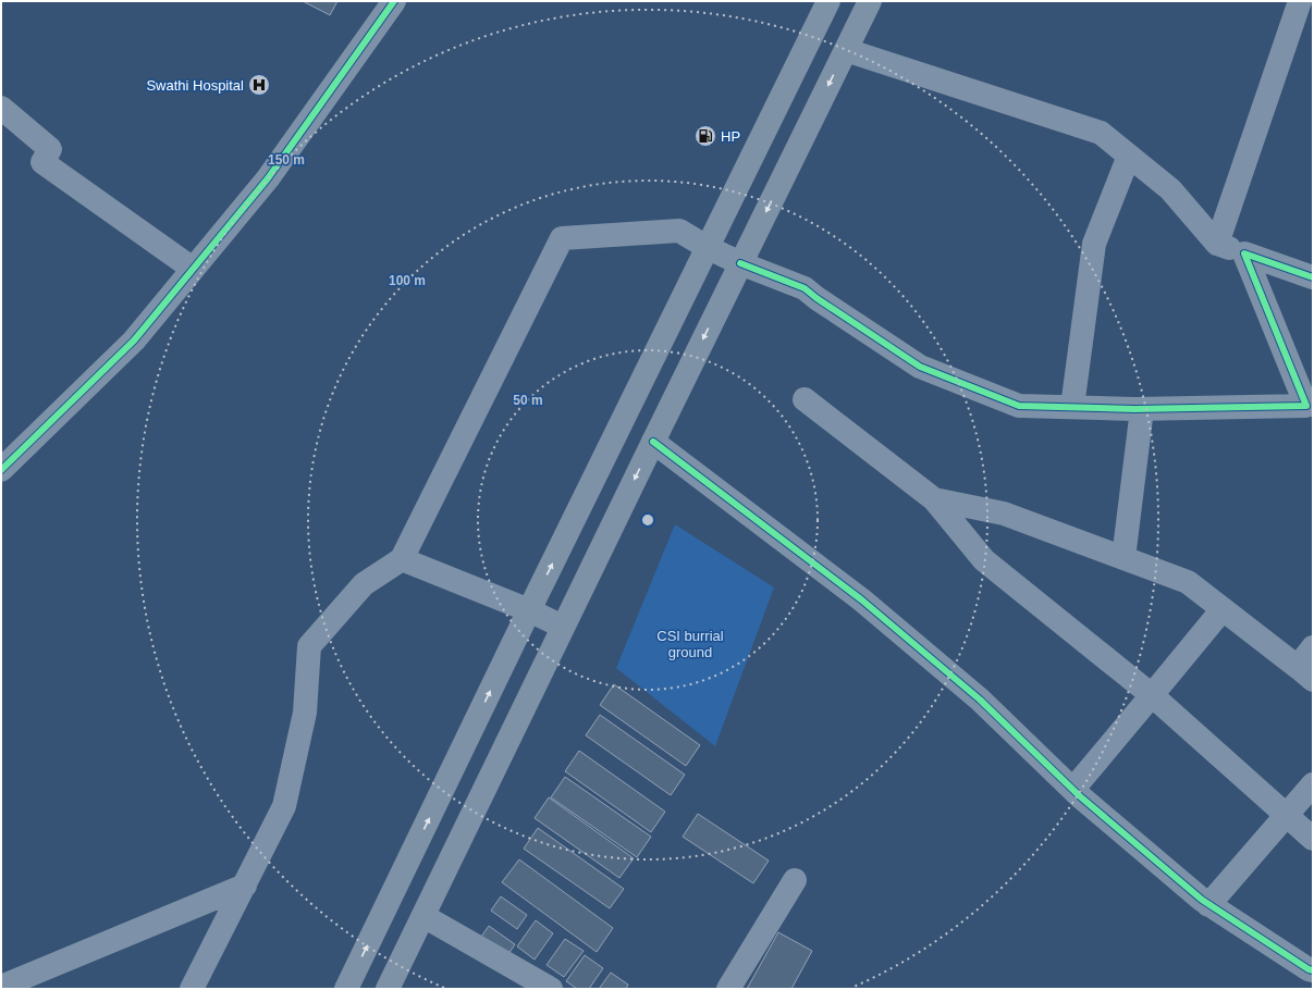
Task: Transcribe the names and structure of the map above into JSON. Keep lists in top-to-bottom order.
{
  "parks": ["CSI burrial ground"],
  "places": {
    "hospital": ["Swathi Hospital"],
    "fuel station": ["HP"]
  },
  "rings": ["150 m", "100 m", "50 m"]
}
